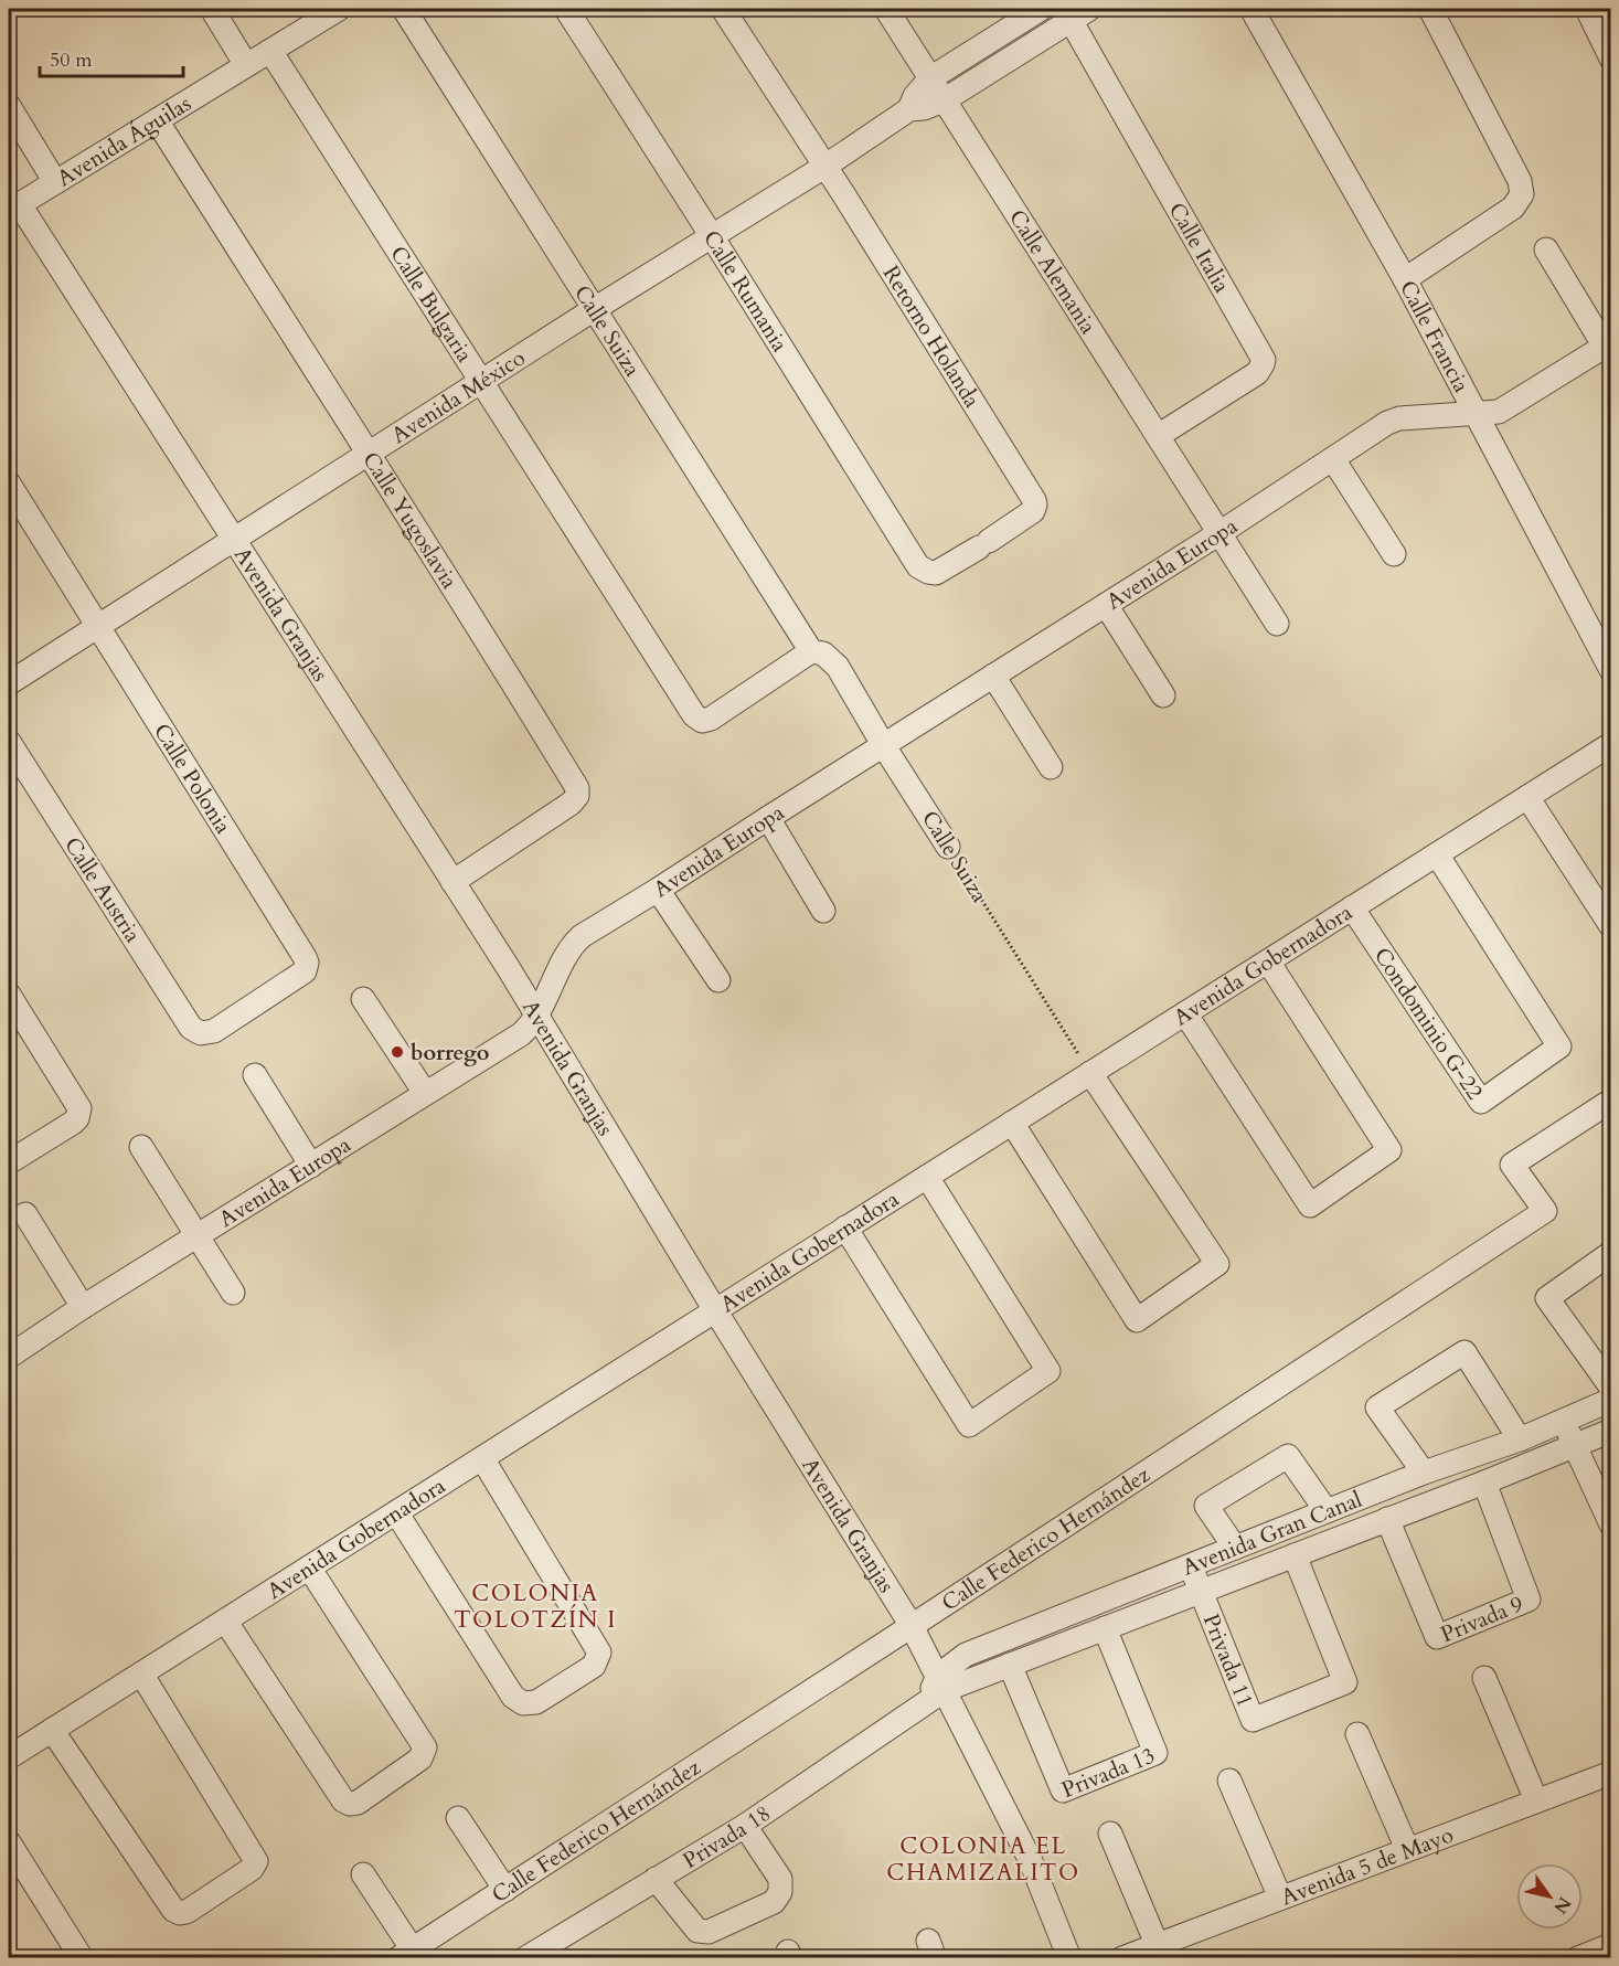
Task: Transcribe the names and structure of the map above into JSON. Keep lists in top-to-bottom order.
{
  "streets": {
    "street": [
      "Avenida Águilas",
      "Calle Italia",
      "Calle Alemania",
      "Calle Rumania",
      "Calle Bulgaria",
      "Calle Suiza",
      "Retorno Holanda",
      "Calle Francia",
      "Avenida México",
      "Calle Yugoslavia",
      "Avenida Europa",
      "Avenida Granjas",
      "Calle Polonia",
      "Calle Austria",
      "Avenida Gobernadora",
      "Condominio G-22",
      "Avenida Gran Canal",
      "Calle Federico Hernández",
      "Privada 9",
      "Privada 11",
      "Privada 13",
      "Privada 18",
      "Avenida 5 de Mayo"
    ]
  },
  "crossings": [
    ["Avenida Águilas", "Calle Bulgaria"],
    ["Avenida Águilas", "Calle Yugoslavia"],
    ["Avenida Águilas", "Avenida Granjas"],
    ["Calle Italia", "Calle Alemania"],
    ["Calle Italia", "Avenida México"],
    ["Calle Alemania", "Avenida México"],
    ["Calle Alemania", "Avenida Europa"],
    ["Calle Rumania", "Retorno Holanda"],
    ["Calle Rumania", "Avenida México"],
    ["Calle Bulgaria", "Calle Suiza"],
    ["Calle Bulgaria", "Avenida México"],
    ["Calle Suiza", "Avenida México"],
    ["Calle Suiza", "Avenida Europa"],
    ["Calle Suiza", "Avenida Gobernadora"],
    ["Retorno Holanda", "Avenida México"],
    ["Calle Francia", "Avenida Europa"],
    ["Avenida México", "Calle Yugoslavia"],
    ["Avenida México", "Avenida Granjas"],
    ["Avenida México", "Calle Polonia"],
    ["Calle Yugoslavia", "Avenida Granjas"],
    ["Avenida Europa", "Avenida Granjas"],
    ["Avenida Granjas", "Avenida Gobernadora"],
    ["Avenida Granjas", "Avenida Gran Canal"],
    ["Avenida Granjas", "Calle Federico Hernández"],
    ["Avenida Granjas", "Privada 18"],
    ["Calle Polonia", "Calle Austria"],
    ["Avenida Gobernadora", "Condominio G-22"],
    ["Avenida Gran Canal", "Privada 9"],
    ["Avenida Gran Canal", "Privada 11"],
    ["Avenida Gran Canal", "Privada 13"],
    ["Avenida Gran Canal", "Privada 18"]
  ],
  "districts": ["COLONIA TOLOTZÍN I", "COLONIA EL CHAMIZALITO"],
  "places": ["borrego"],
  "scale_bar": "50 m",
  "north": "bottom right"
}
